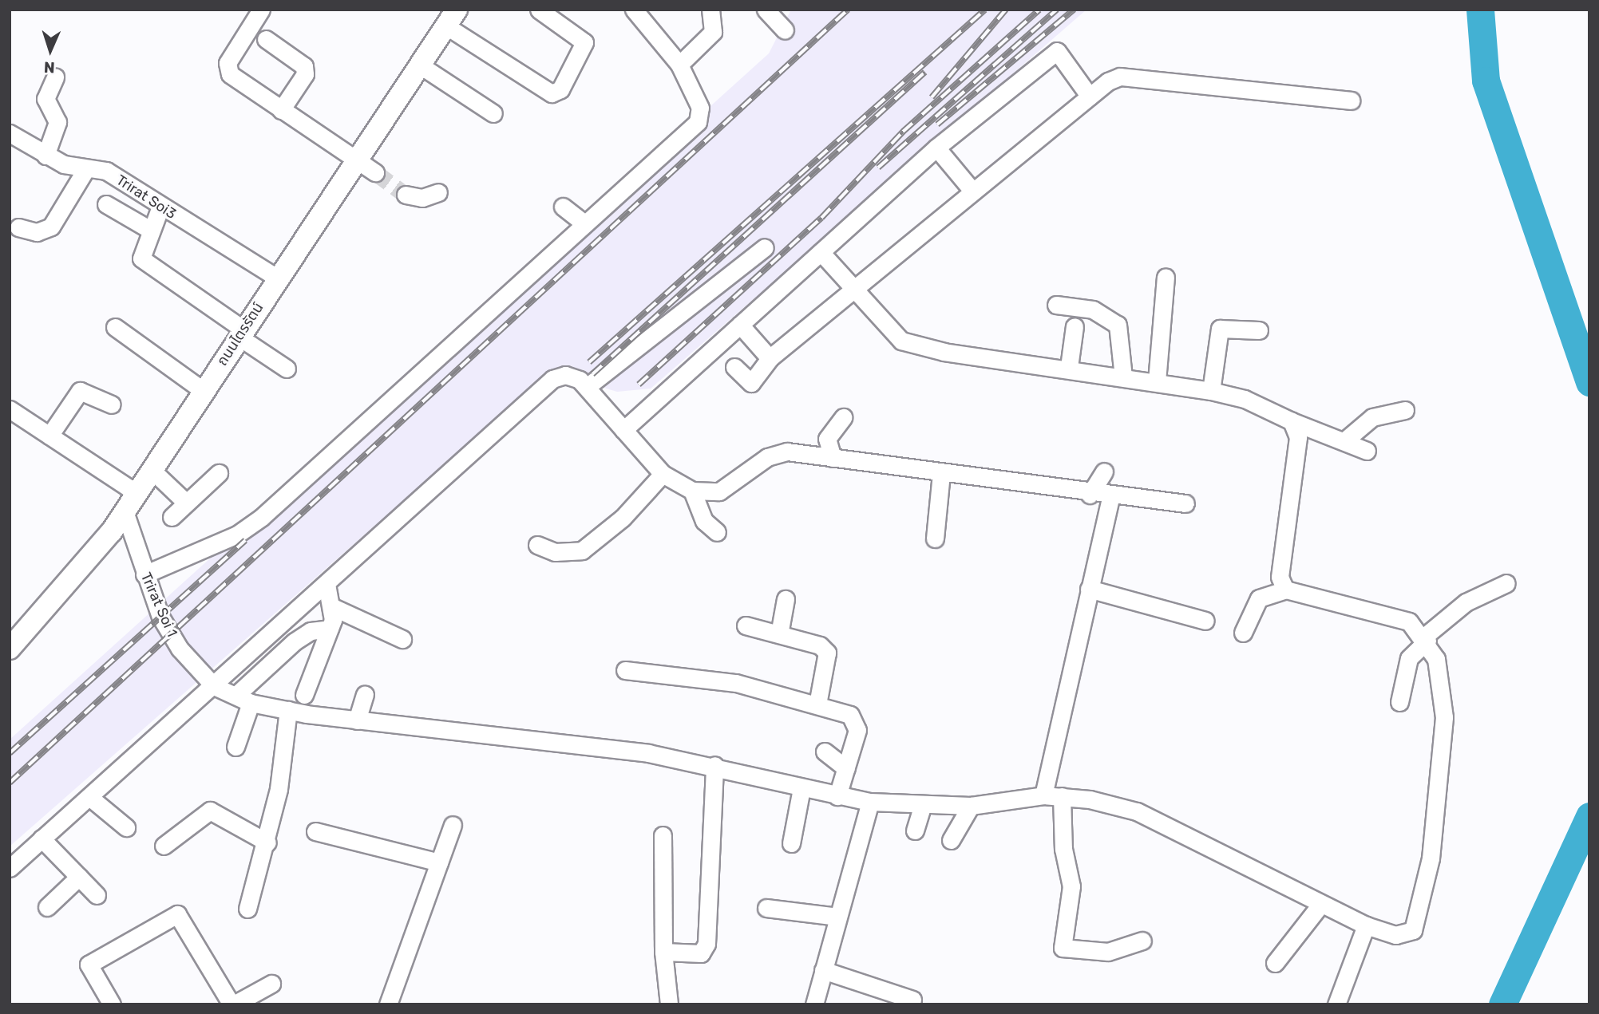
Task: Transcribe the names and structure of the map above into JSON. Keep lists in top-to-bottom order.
{
  "streets": {
    "main road": ["ถนนไตรรัตน์"],
    "street": ["Trirat Soi3", "Trirat Soi 1"]
  },
  "crossings": [
    ["Trirat Soi3", "ถนนไตรรัตน์"],
    ["ถนนไตรรัตน์", "Trirat Soi 1"]
  ],
  "north": "bottom"
}
